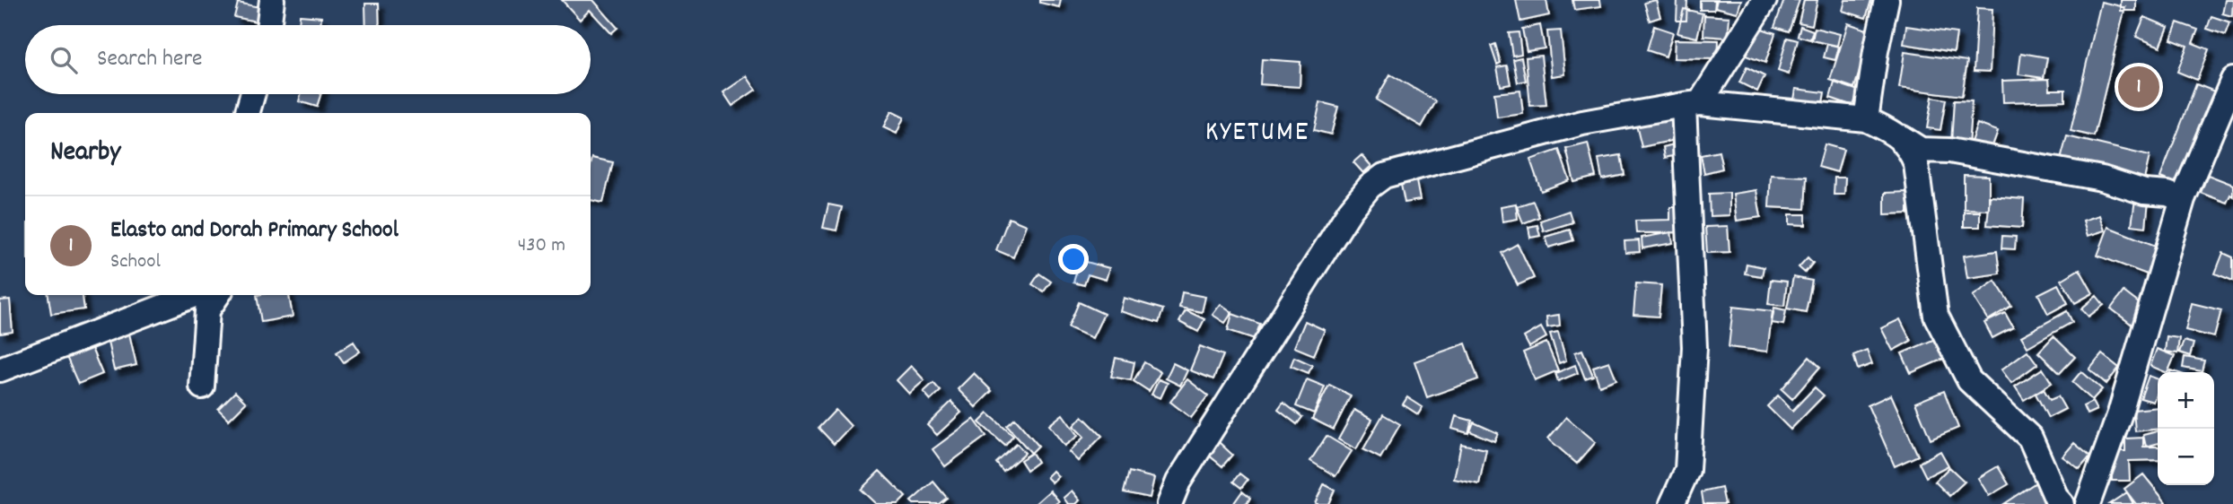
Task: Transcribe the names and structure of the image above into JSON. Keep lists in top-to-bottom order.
{
  "districts": ["KYETUME"],
  "page": {
    "search": "Search here",
    "pins": "1",
    "heading": "Nearby",
    "list": [
      {
        "mark": "1",
        "name": "Elasto and Dorah Primary School",
        "note": "School",
        "value": "430 m"
      }
    ],
    "map_buttons": ["+", "−"]
  }
}
